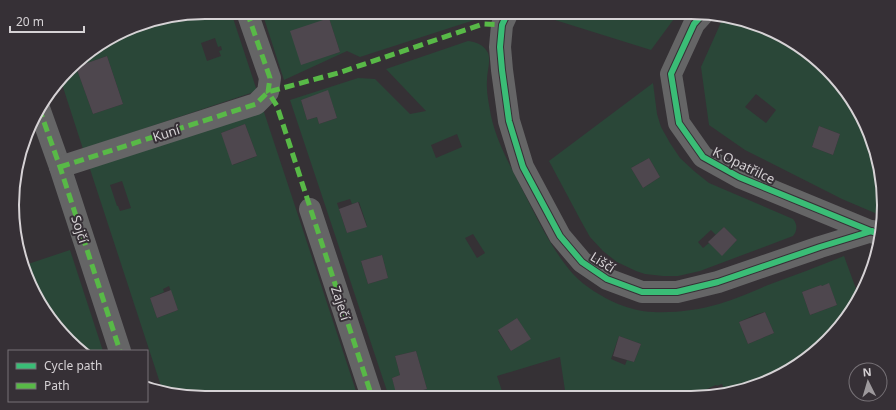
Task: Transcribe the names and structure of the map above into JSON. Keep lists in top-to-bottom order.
{
  "streets": {
    "street": [
      "Kuní",
      "K Opatřilce",
      "Sojčí",
      "Liščí",
      "Zaječí"
    ]
  },
  "crossings": [
    ["Kuní", "Sojčí"],
    ["K Opatřilce", "Liščí"]
  ],
  "legend": ["Cycle path", "Path"],
  "scale_bar": "20 m",
  "north": "top"
}
